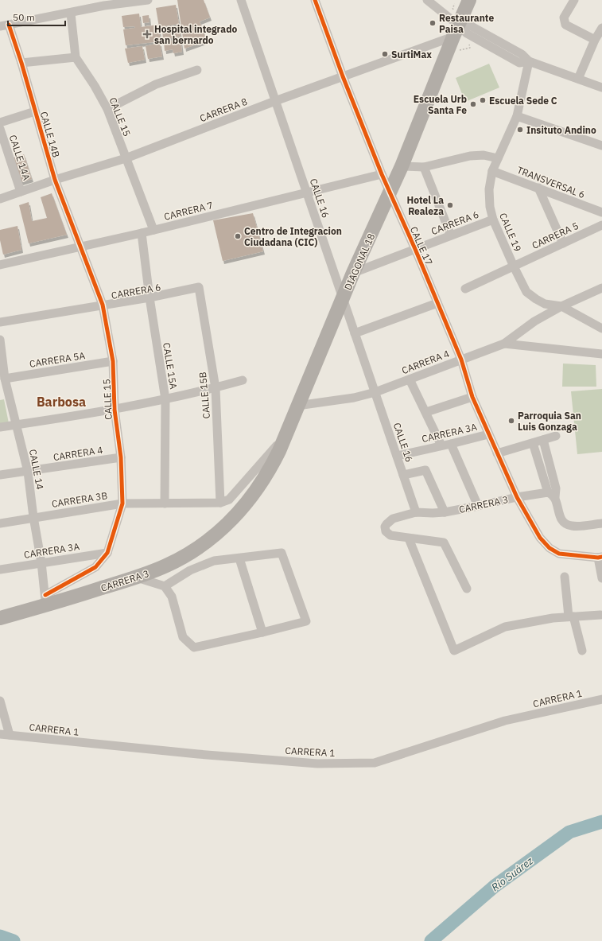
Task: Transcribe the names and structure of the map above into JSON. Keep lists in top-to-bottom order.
{
  "streets": {
    "main road": ["DIAGONAL 18", "CARRERA 3"],
    "street": [
      "CARRERA 8",
      "CALLE 15",
      "CALLE 14B",
      "CALLE 14A",
      "TRANSVERSAL 6",
      "CALLE 16",
      "CARRERA 7",
      "CARRERA 6",
      "CALLE 19",
      "CARRERA 5",
      "CALLE 17",
      "CARRERA 5A",
      "CARRERA 4",
      "CALLE 15A",
      "CALLE 15B",
      "CARRERA 3A",
      "CALLE 14",
      "CARRERA 3B",
      "CARRERA 1"
    ]
  },
  "crossings": [
    ["CARRERA 8", "CALLE 15"],
    ["CARRERA 8", "CALLE 14B"],
    ["CARRERA 8", "CALLE 14A"],
    ["CARRERA 8", "CALLE 16"],
    ["CARRERA 8", "CALLE 17"],
    ["CARRERA 8", "DIAGONAL 18"],
    ["CALLE 15", "CALLE 14B"],
    ["CALLE 15", "CARRERA 7"],
    ["CALLE 15", "CARRERA 6"],
    ["CALLE 15", "CARRERA 5A"],
    ["CALLE 15", "CARRERA 4"],
    ["CALLE 15", "CARRERA 3A"],
    ["CALLE 15", "CARRERA 3B"],
    ["CALLE 14B", "CARRERA 7"],
    ["TRANSVERSAL 6", "CALLE 19"],
    ["CALLE 16", "CARRERA 7"],
    ["CALLE 16", "DIAGONAL 18"],
    ["CALLE 16", "CARRERA 4"],
    ["CALLE 16", "CARRERA 3A"],
    ["CALLE 16", "CARRERA 3"],
    ["CARRERA 7", "CALLE 17"],
    ["CARRERA 7", "CALLE 15A"],
    ["CARRERA 6", "CALLE 19"],
    ["CARRERA 6", "CALLE 17"],
    ["CARRERA 6", "DIAGONAL 18"],
    ["CARRERA 6", "CALLE 15A"],
    ["CARRERA 6", "CALLE 15B"],
    ["CALLE 19", "CARRERA 5"],
    ["CALLE 19", "CARRERA 4"],
    ["CALLE 17", "DIAGONAL 18"],
    ["CALLE 17", "CARRERA 4"],
    ["CALLE 17", "CARRERA 3A"],
    ["CALLE 17", "CARRERA 3"],
    ["DIAGONAL 18", "CARRERA 4"],
    ["DIAGONAL 18", "CARRERA 3"],
    ["CARRERA 5A", "CALLE 14"],
    ["CARRERA 4", "CALLE 14"],
    ["CALLE 15A", "CARRERA 3B"],
    ["CALLE 15B", "CARRERA 3B"],
    ["CARRERA 3A", "CALLE 14"],
    ["CALLE 14", "CARRERA 3B"],
    ["CALLE 14", "CARRERA 3"]
  ],
  "districts": ["Barbosa"],
  "water": ["Río Suárez"],
  "places": {
    "other": [
      "Restaurante Paisa",
      "SurtiMax",
      "Escuela Sede C",
      "Escuela Urb Santa Fe",
      "Insituto Andino",
      "Hotel La Realeza",
      "Centro de Integracion Ciudadana (CIC)",
      "Parroquia San Luis Gonzaga"
    ],
    "health": ["Hospital integrado san bernardo"]
  },
  "scale_bar": "50 m"
}
